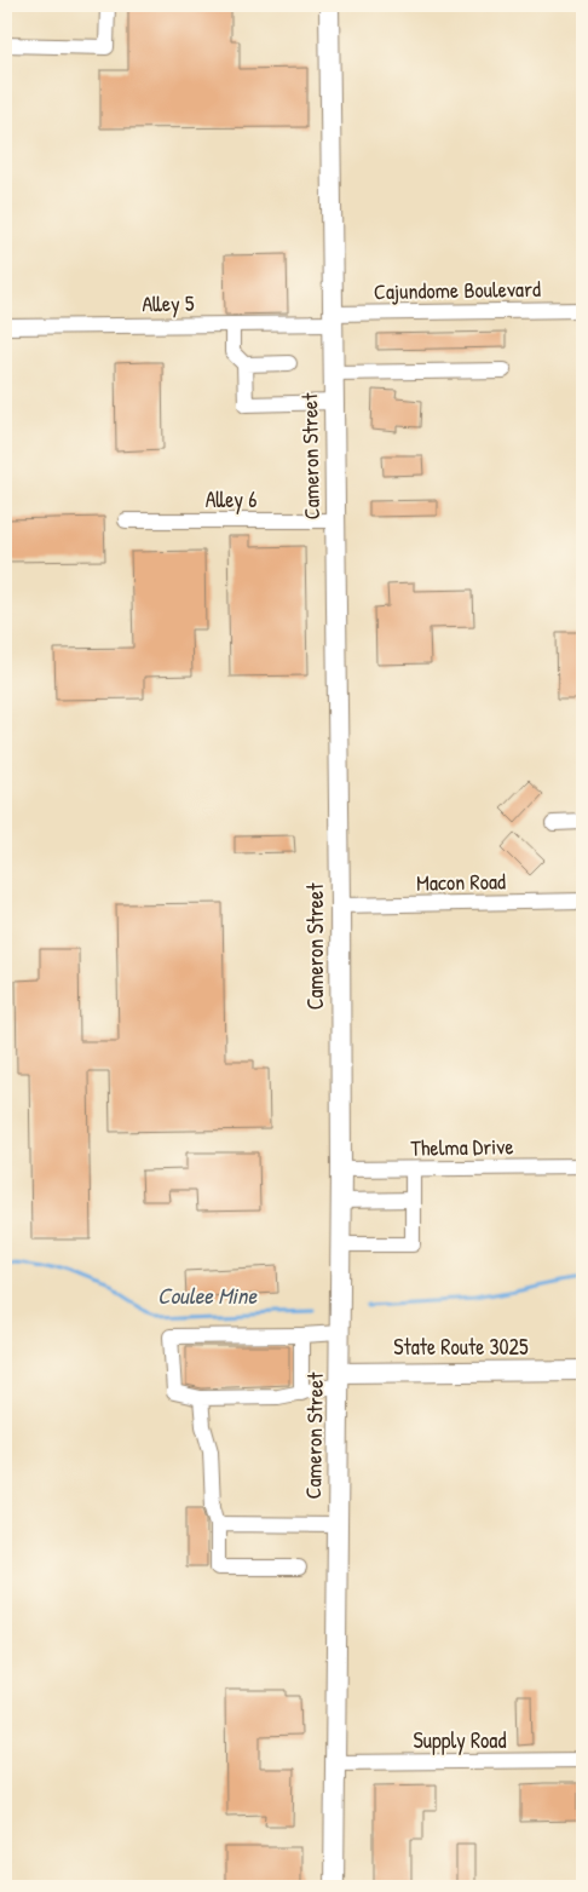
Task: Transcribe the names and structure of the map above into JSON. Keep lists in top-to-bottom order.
{
  "streets": {
    "main road": ["Cameron Street", "State Route 3025"],
    "street": [
      "Cajundome Boulevard",
      "Alley 5",
      "Alley 6",
      "Macon Road",
      "Thelma Drive",
      "Supply Road"
    ]
  },
  "crossings": [
    ["Cajundome Boulevard", "Alley 5"],
    ["Cajundome Boulevard", "Cameron Street"],
    ["Alley 5", "Cameron Street"],
    ["Cameron Street", "Alley 6"],
    ["Cameron Street", "Macon Road"],
    ["Cameron Street", "Thelma Drive"],
    ["Cameron Street", "State Route 3025"],
    ["Cameron Street", "Supply Road"]
  ],
  "water": ["Coulee Mine"]
}
